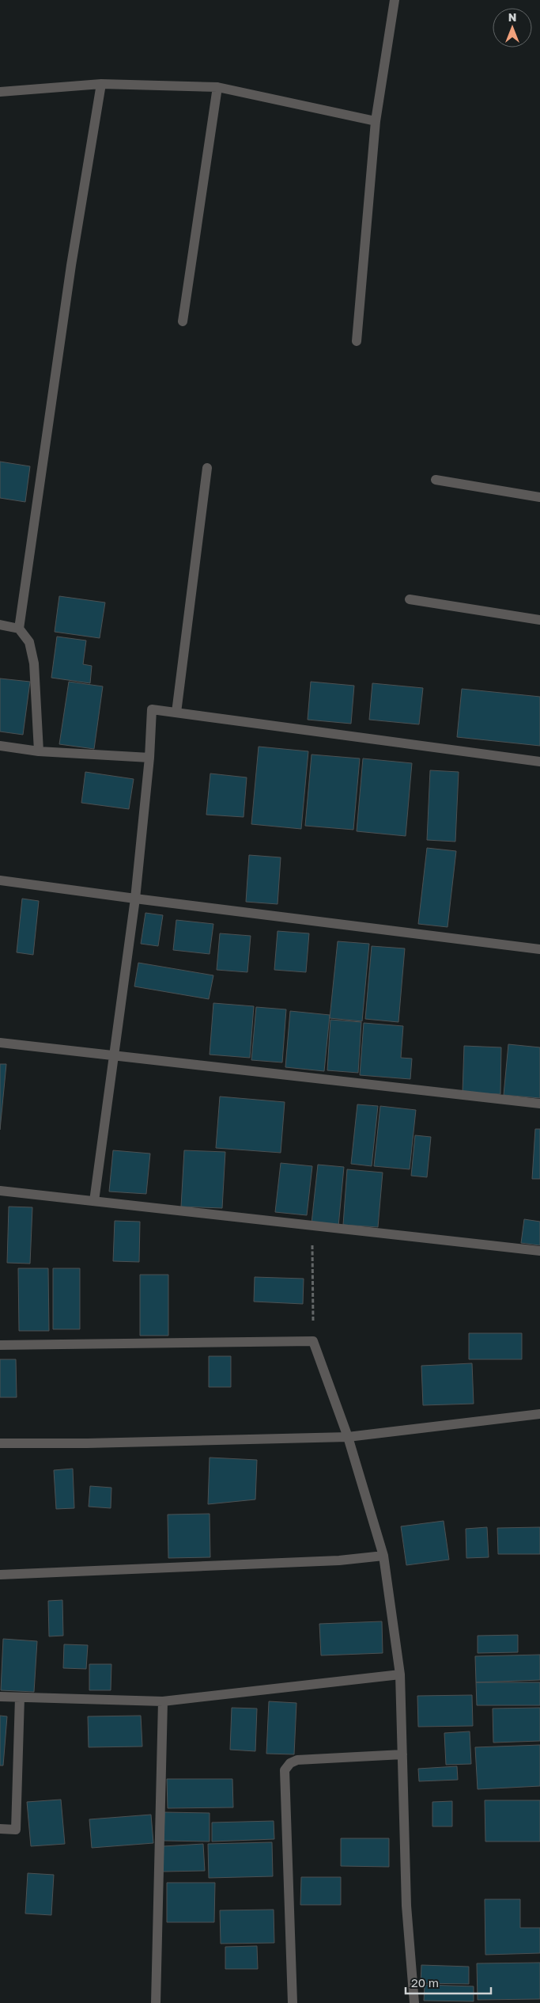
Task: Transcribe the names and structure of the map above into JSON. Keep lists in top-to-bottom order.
{
  "scale_bar": "20 m",
  "north": "top"
}
